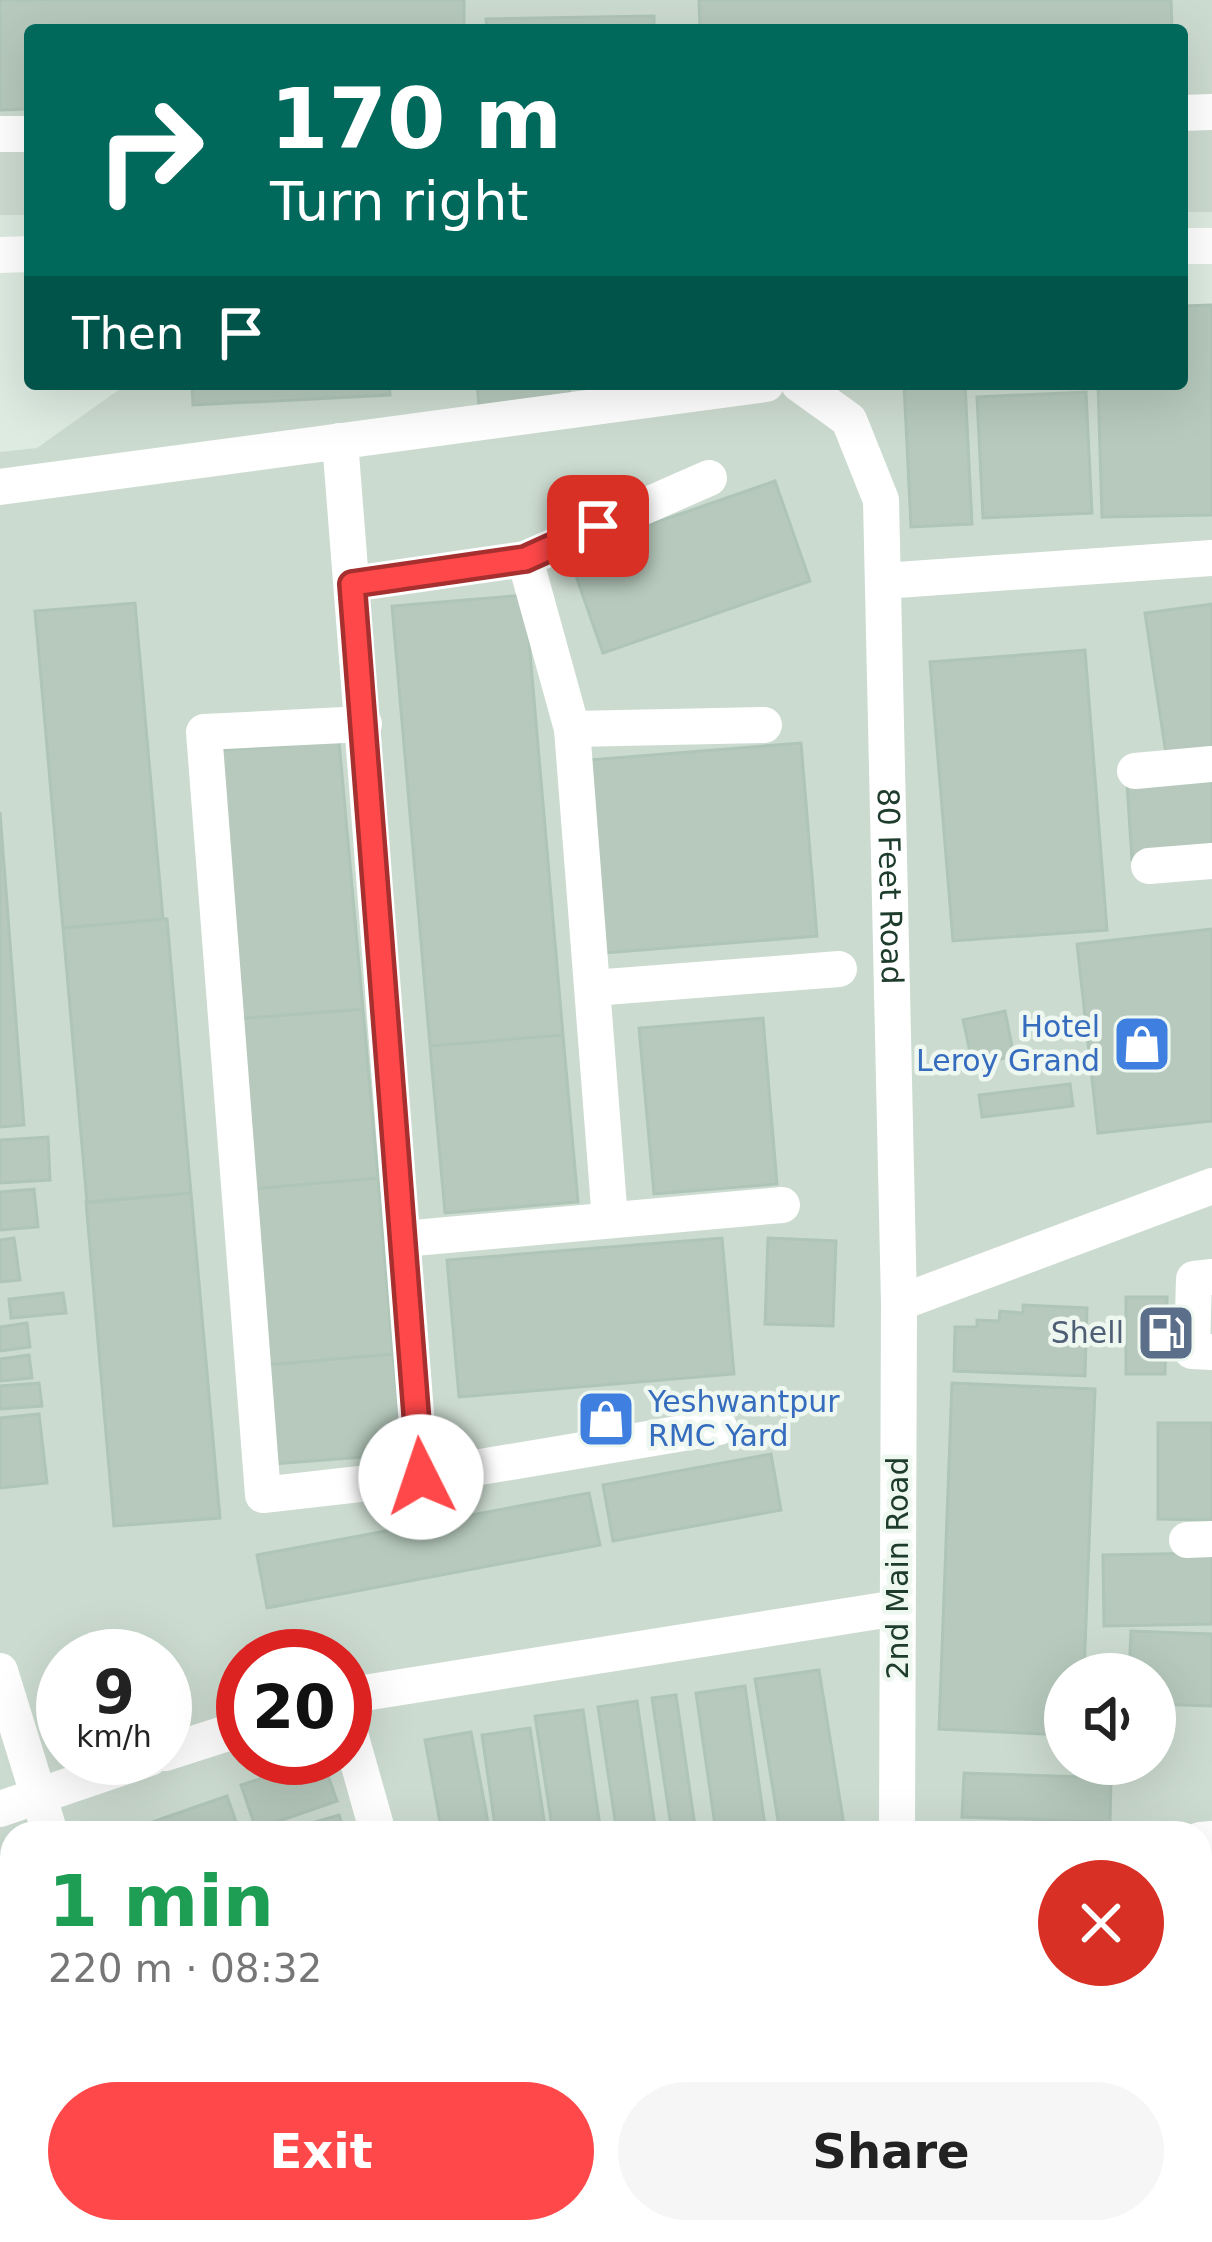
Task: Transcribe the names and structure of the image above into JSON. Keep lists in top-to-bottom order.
{
  "streets": {
    "street": ["80 Feet Road", "2nd Main Road"]
  },
  "crossings": [
    ["80 Feet Road", "2nd Main Road"]
  ],
  "places": {
    "shop": ["Hotel Leroy Grand", "Yeshwantpur RMC Yard"],
    "fuel station": ["Shell"]
  },
  "page": {
    "turn": ["170 m", "Turn right"],
    "then": "Then",
    "speed": "9 km/h",
    "limit": "20",
    "heading": ["1 min", "220 m · 08:32"],
    "buttons": ["Exit", "Share"]
  }
}
